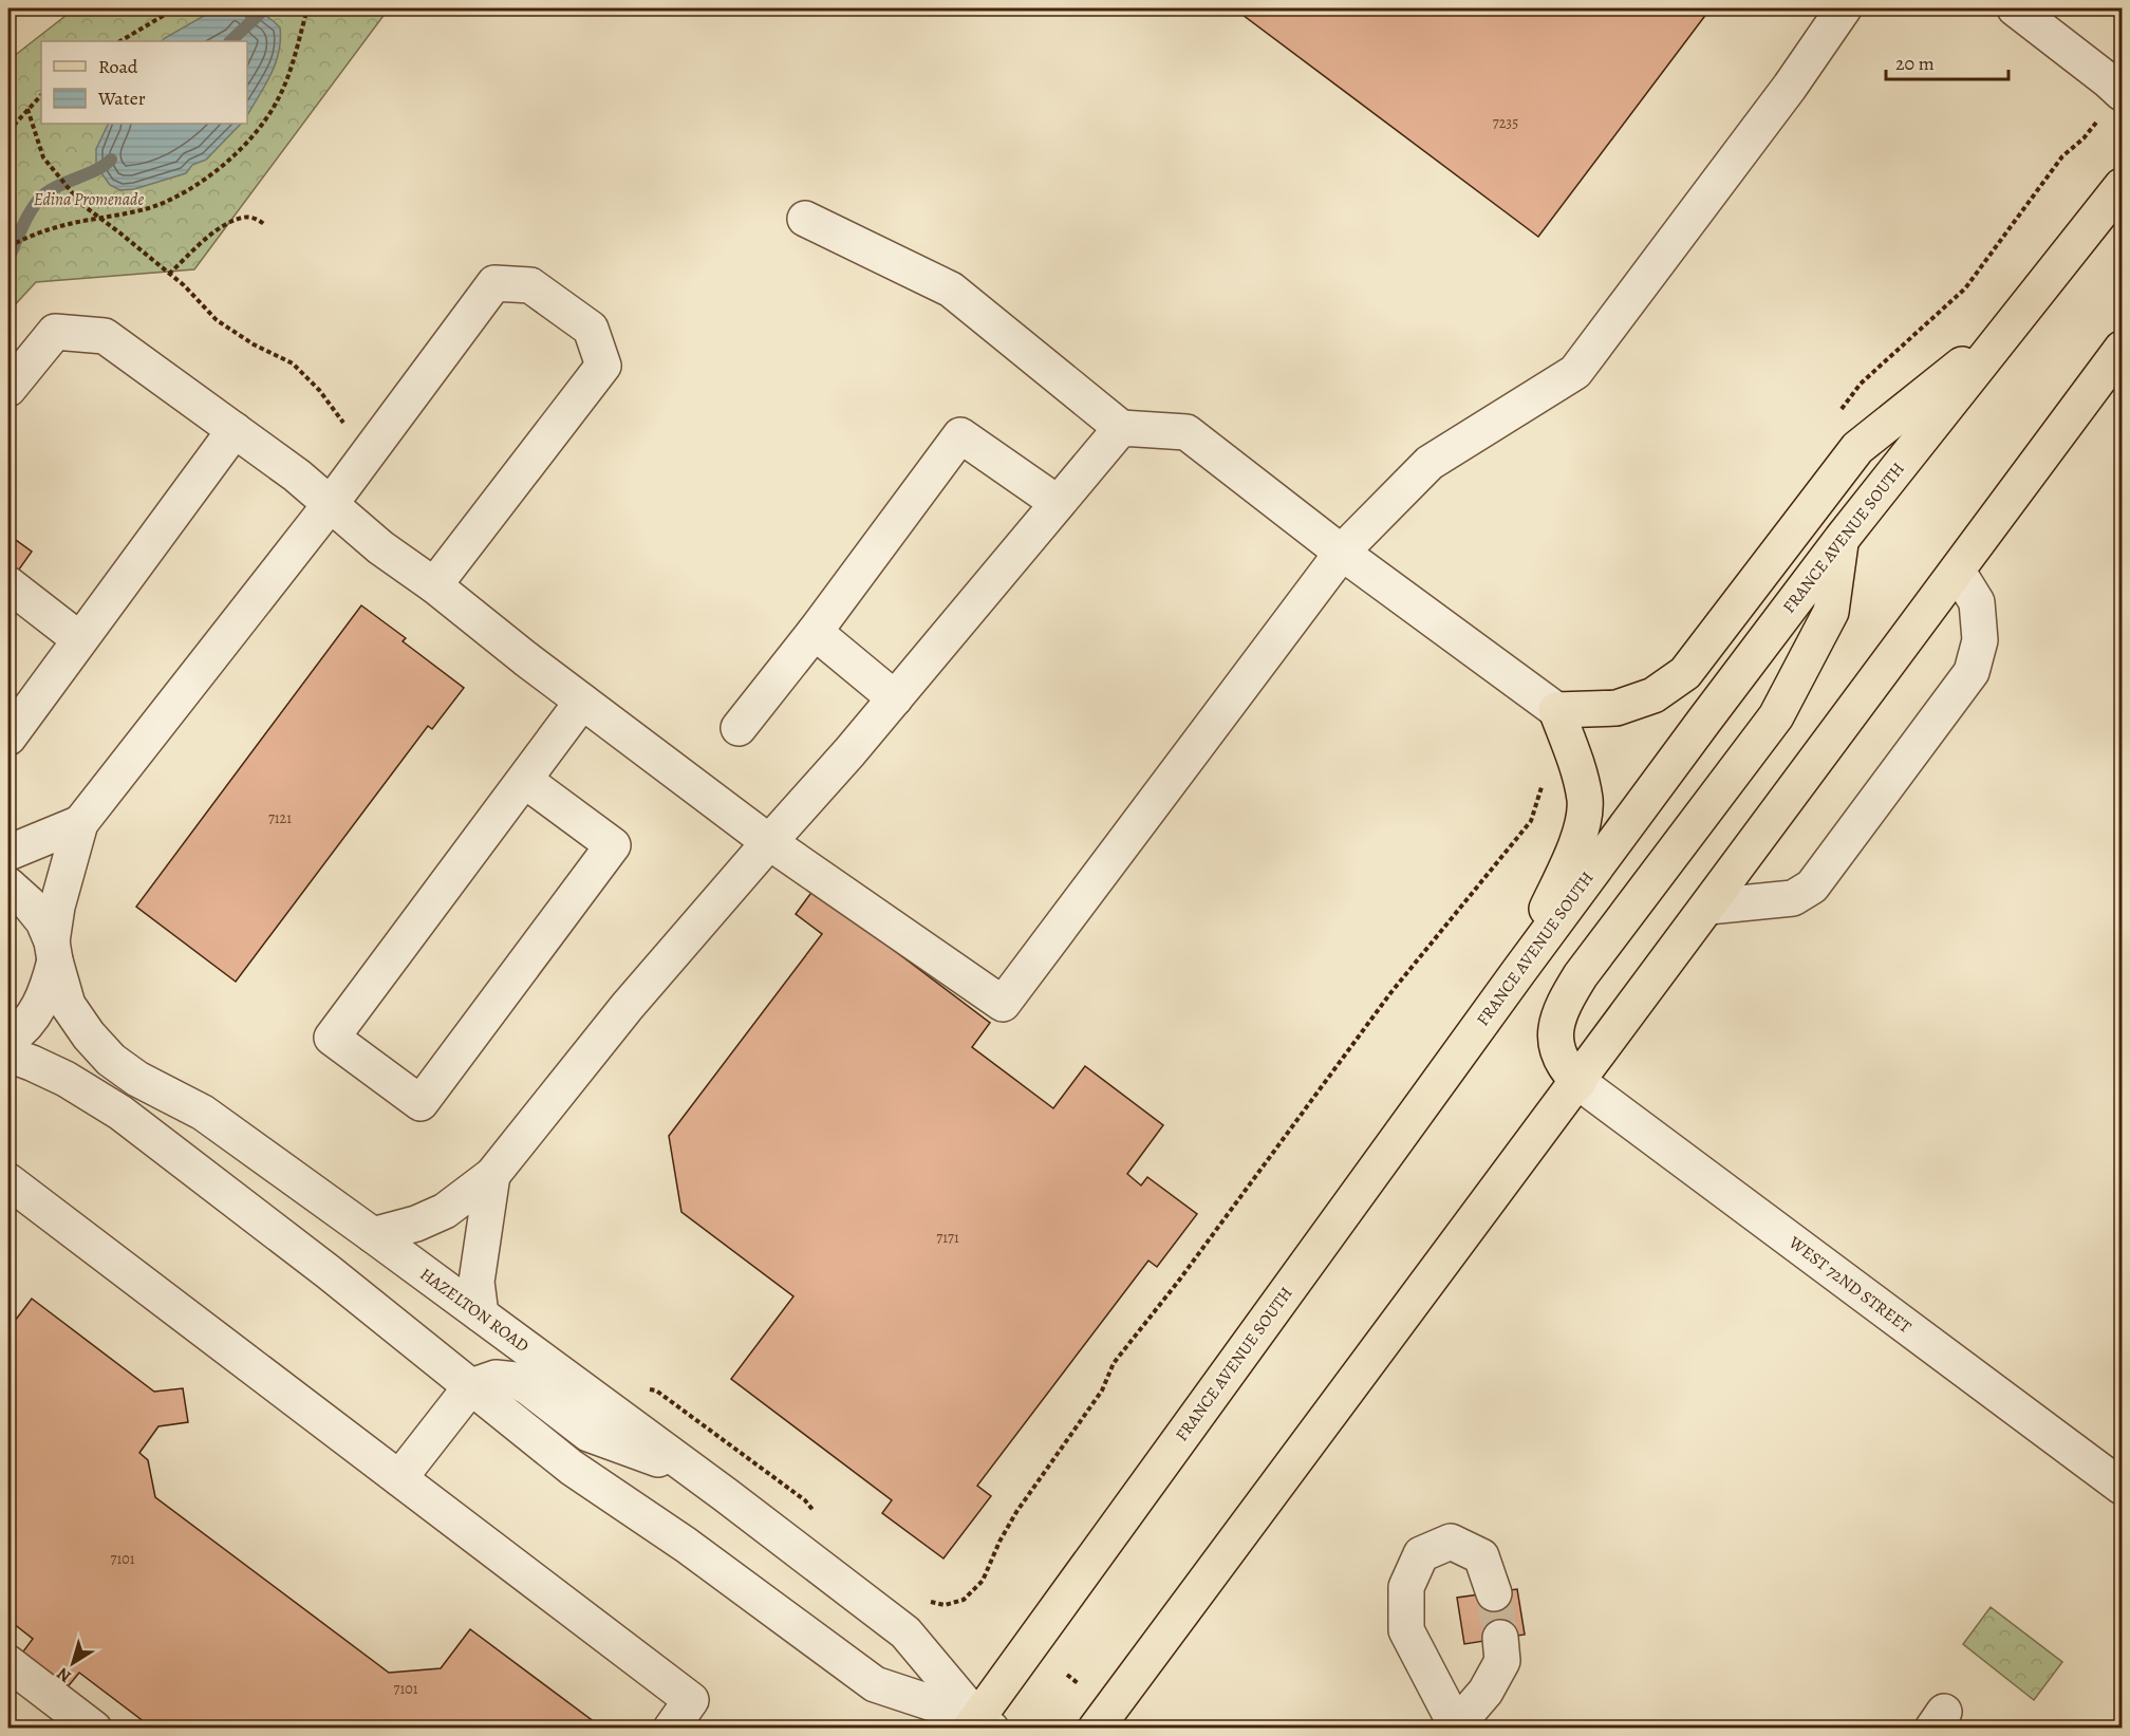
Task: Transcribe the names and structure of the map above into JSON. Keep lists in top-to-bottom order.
{
  "streets": {
    "main road": ["FRANCE AVENUE SOUTH"],
    "street": ["WEST 72ND STREET", "HAZELTON ROAD"]
  },
  "crossings": [
    ["FRANCE AVENUE SOUTH", "HAZELTON ROAD"]
  ],
  "parks": ["Edina Promenade"],
  "house_numbers": [
    "7235",
    "7121",
    "7171",
    "7101",
    "7101"
  ],
  "legend": ["Road", "Water"],
  "scale_bar": "20 m",
  "north": "bottom left"
}
